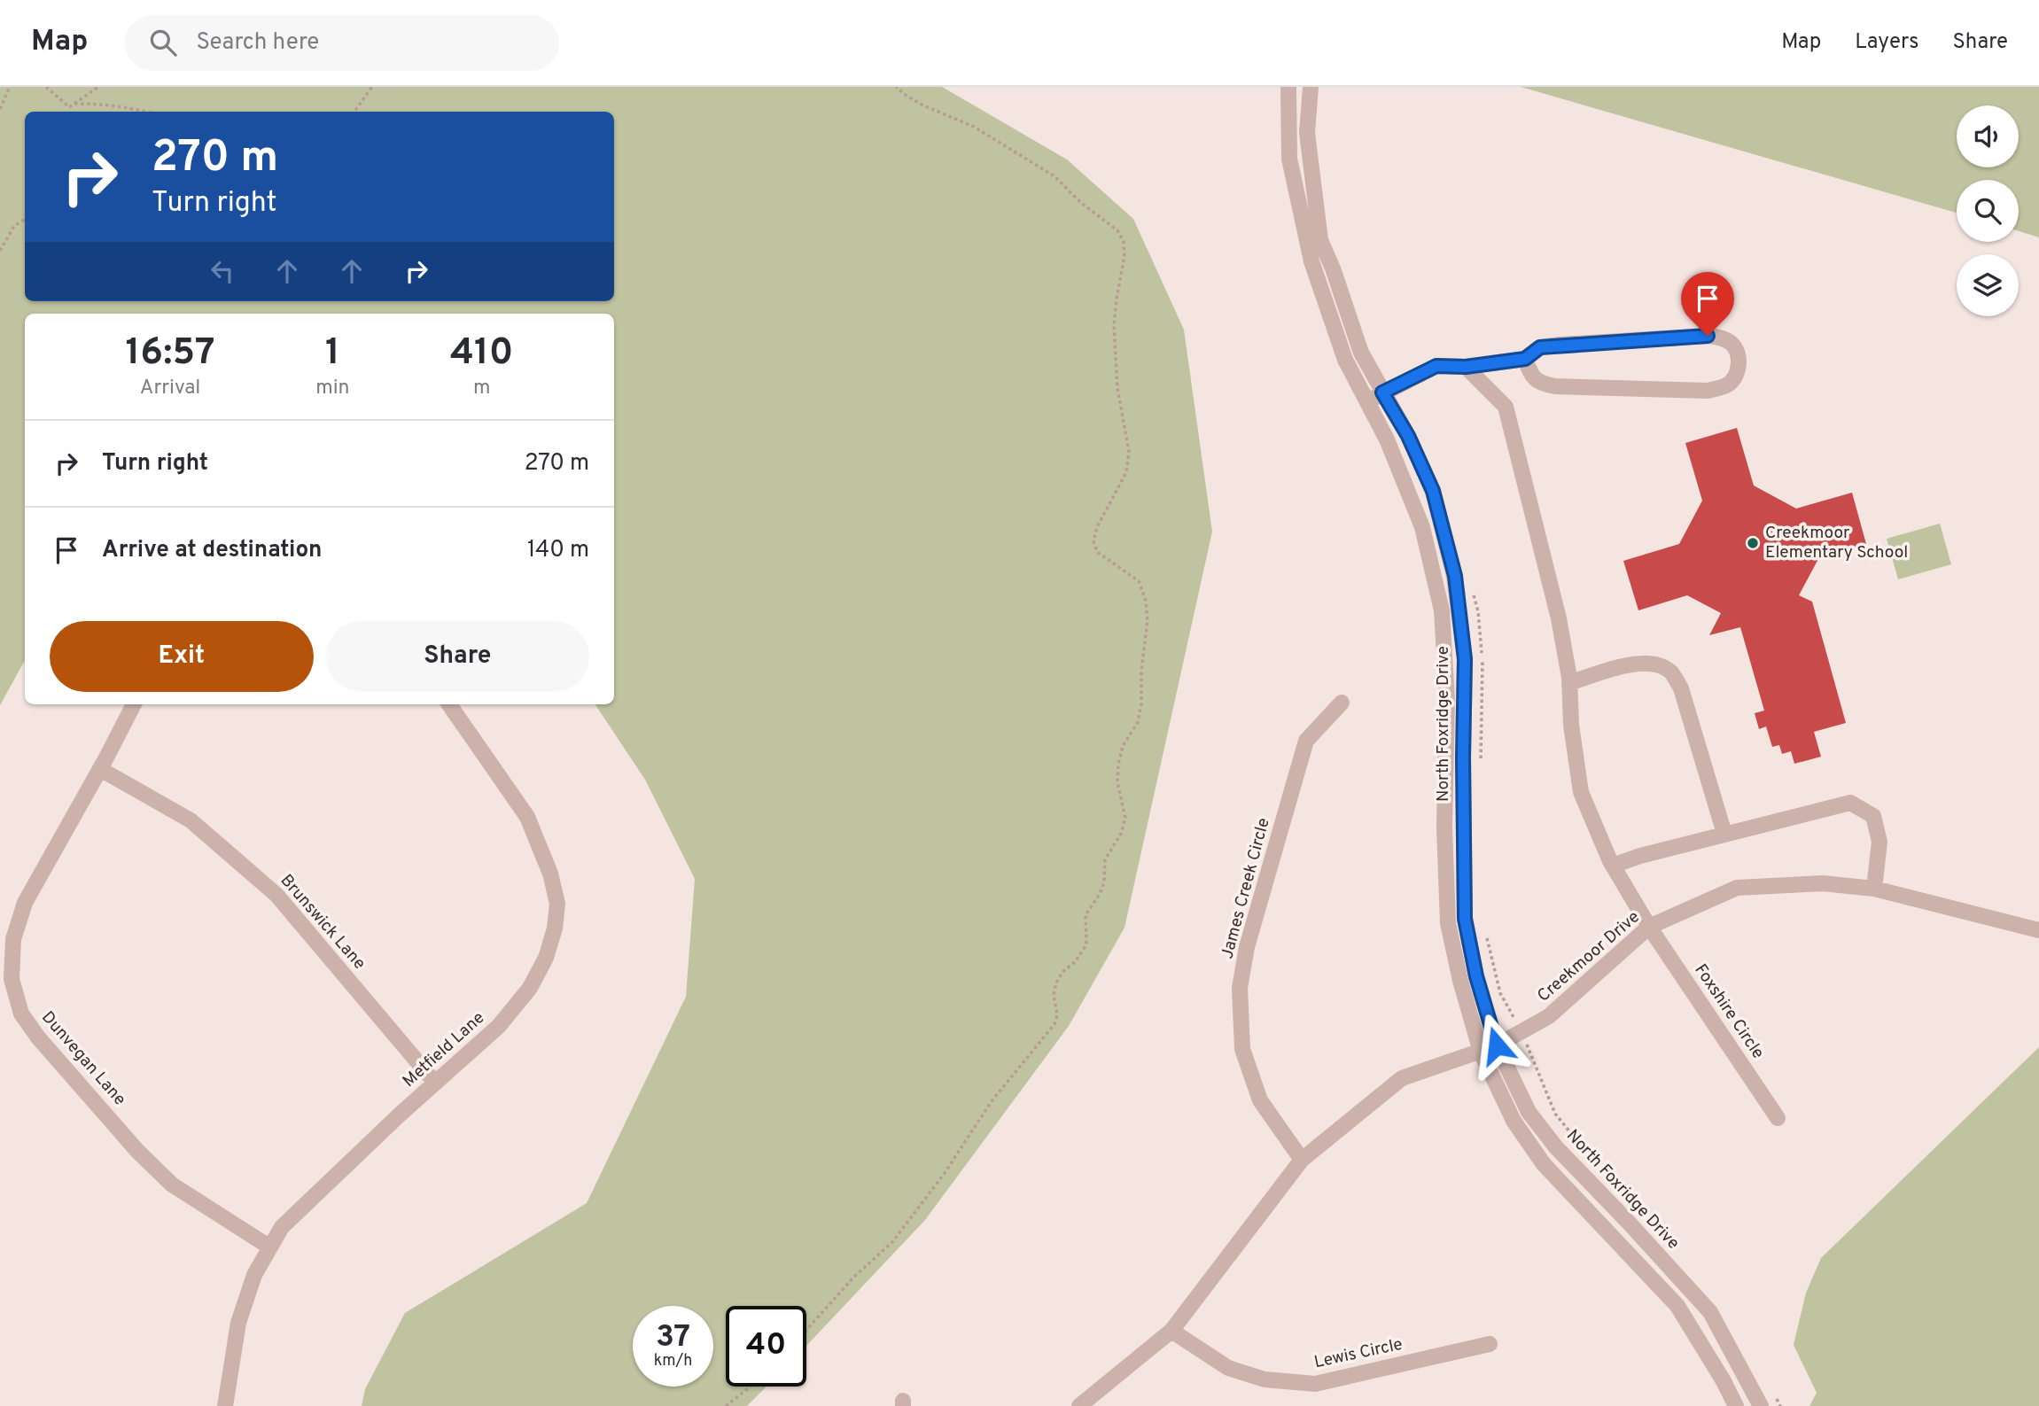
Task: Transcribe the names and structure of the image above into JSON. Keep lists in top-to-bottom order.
{
  "streets": {
    "street": [
      "North Foxridge Drive",
      "James Creek Circle",
      "Brunswick Lane",
      "Creekmoor Drive",
      "Foxshire Circle",
      "Metfield Lane",
      "Dunvegan Lane",
      "Lewis Circle"
    ]
  },
  "crossings": [
    ["North Foxridge Drive", "Creekmoor Drive"],
    ["James Creek Circle", "Creekmoor Drive"],
    ["Brunswick Lane", "Metfield Lane"],
    ["Brunswick Lane", "Dunvegan Lane"],
    ["Creekmoor Drive", "Foxshire Circle"],
    ["Creekmoor Drive", "Lewis Circle"],
    ["Metfield Lane", "Dunvegan Lane"]
  ],
  "places": ["Creekmoor Elementary School"],
  "page": {
    "header": "Map",
    "search": "Search here",
    "nav": ["Map", "Layers", "Share"],
    "turn": ["270 m", "Turn right"],
    "eta": [
      "16:57",
      "Arrival",
      "1",
      "min",
      "410",
      "m"
    ],
    "list": [
      {
        "name": "Turn right",
        "value": "270 m"
      },
      {
        "name": "Arrive at destination",
        "value": "140 m"
      }
    ],
    "buttons": ["Exit", "Share"],
    "speed": "37 km/h",
    "limit": "40"
  }
}
